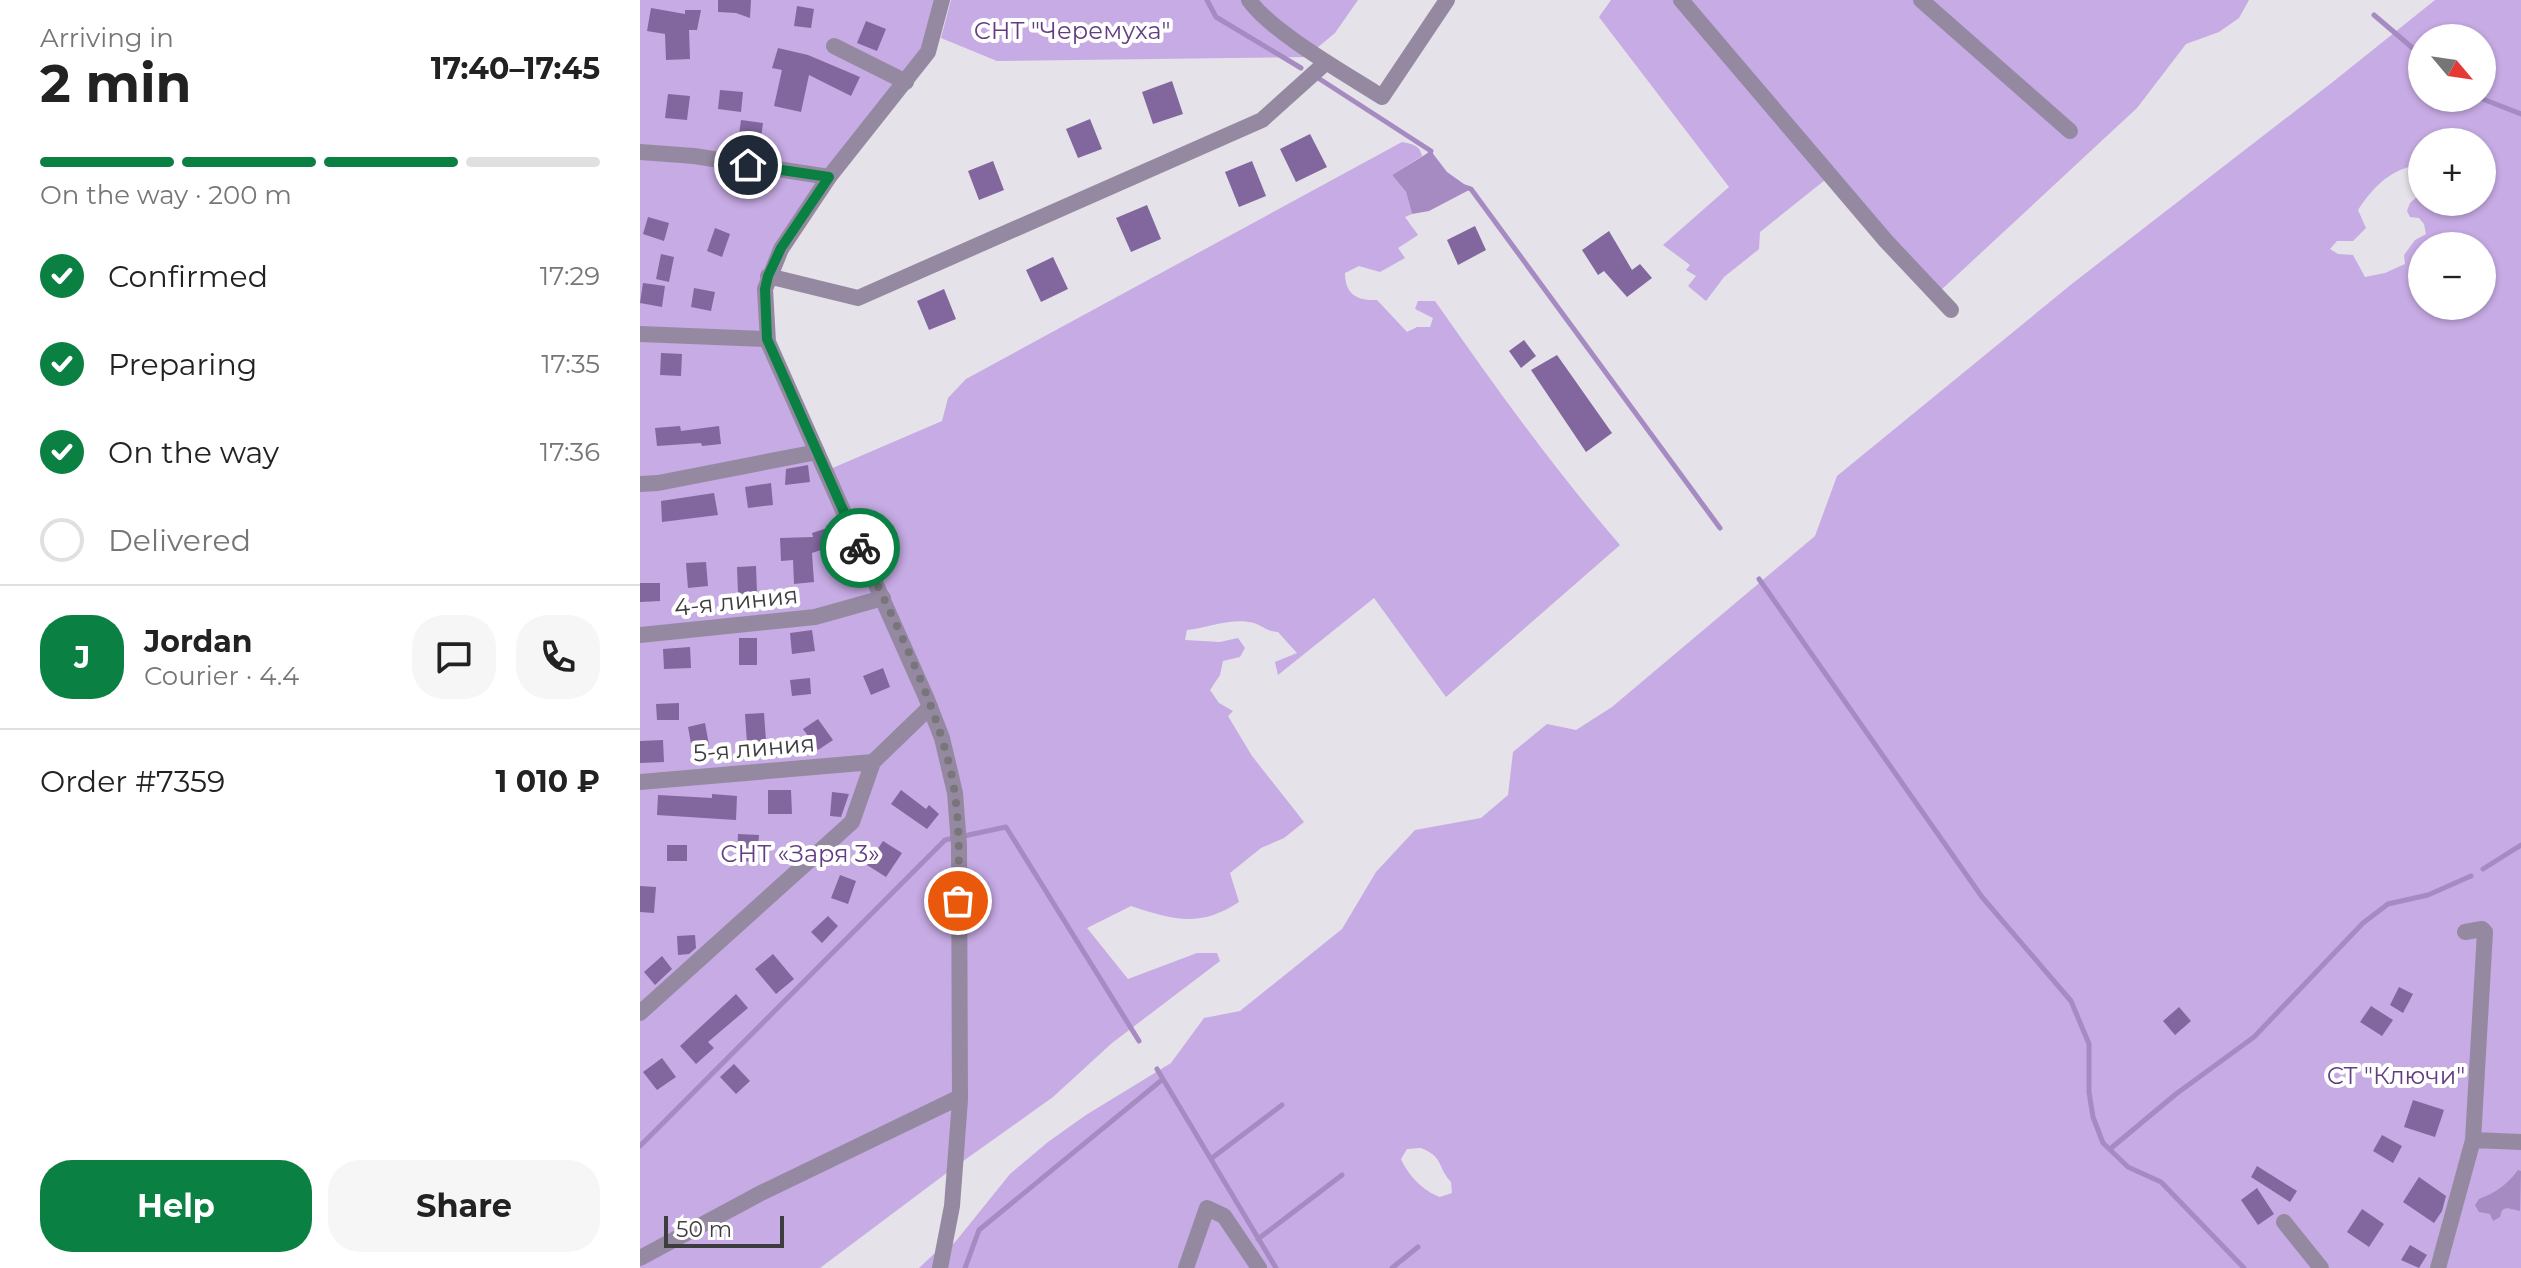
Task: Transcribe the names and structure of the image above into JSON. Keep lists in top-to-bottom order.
{
  "streets": {
    "street": ["4-я линия", "5-я линия"]
  },
  "parks": ["СНТ \"Черемуха\"", "СНТ «Заря 3»", "СТ \"Ключи\""],
  "scale_bar": "50 m",
  "north": "bottom right",
  "page": {
    "heading": ["2 min", "Arriving in", "17:40–17:45"],
    "panel": [
      "Jordan",
      "Courier · 4.4",
      "Order #7359",
      "1 010 ₽"
    ],
    "map_buttons": ["+", "−"],
    "bar": "On the way · 200 m",
    "list": [
      ["Confirmed", "17:29"],
      ["Preparing", "17:35"],
      ["On the way", "17:36"],
      "Delivered"
    ],
    "round": "J",
    "buttons": ["Help", "Share"],
    "scale": "50 m"
  }
}
